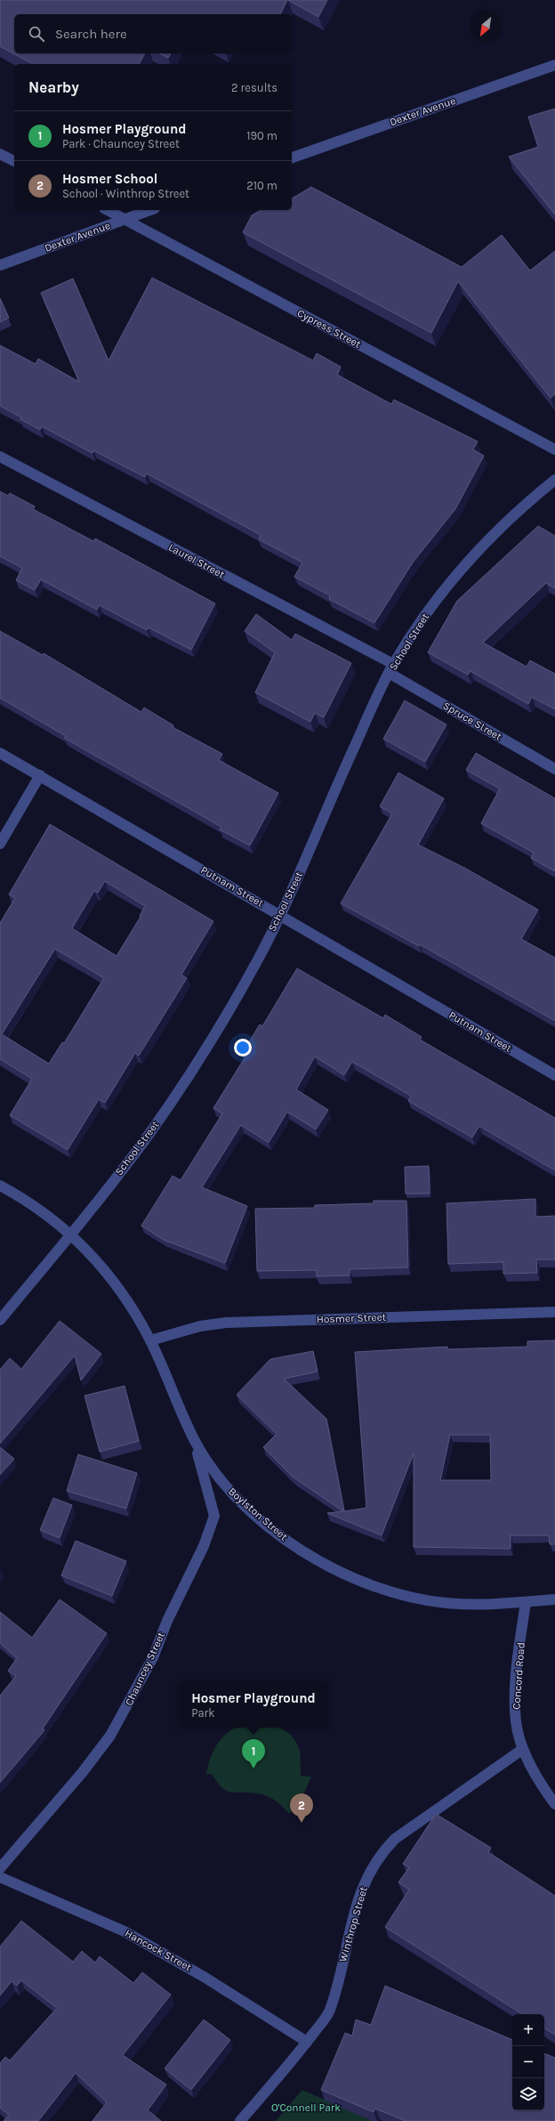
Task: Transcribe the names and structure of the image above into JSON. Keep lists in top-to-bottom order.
{
  "streets": {
    "street": [
      "Dexter Avenue",
      "Cypress Street",
      "Laurel Street",
      "School Street",
      "Spruce Street",
      "Putnam Street",
      "Hosmer Street",
      "Boylston Street",
      "Chauncey Street",
      "Concord Road",
      "Winthrop Street",
      "Hancock Street"
    ]
  },
  "crossings": [
    ["Dexter Avenue", "Cypress Street"],
    ["Laurel Street", "School Street"],
    ["Laurel Street", "Spruce Street"],
    ["School Street", "Spruce Street"],
    ["School Street", "Putnam Street"],
    ["School Street", "Boylston Street"],
    ["Hosmer Street", "Boylston Street"],
    ["Boylston Street", "Chauncey Street"],
    ["Boylston Street", "Concord Road"],
    ["Concord Road", "Winthrop Street"],
    ["Winthrop Street", "Hancock Street"]
  ],
  "parks": ["O'Connell Park"],
  "north": "bottom left",
  "page": {
    "search": "Search here",
    "heading": ["Nearby", "2 results"],
    "list": [
      {
        "mark": "1",
        "name": "Hosmer Playground",
        "note": "Park · Chauncey Street",
        "value": "190 m"
      },
      {
        "mark": "2",
        "name": "Hosmer School",
        "note": "School · Winthrop Street",
        "value": "210 m"
      }
    ],
    "popup": ["Hosmer Playground", "Park"],
    "pins": ["1", "2"],
    "map_buttons": ["+", "−"]
  }
}
